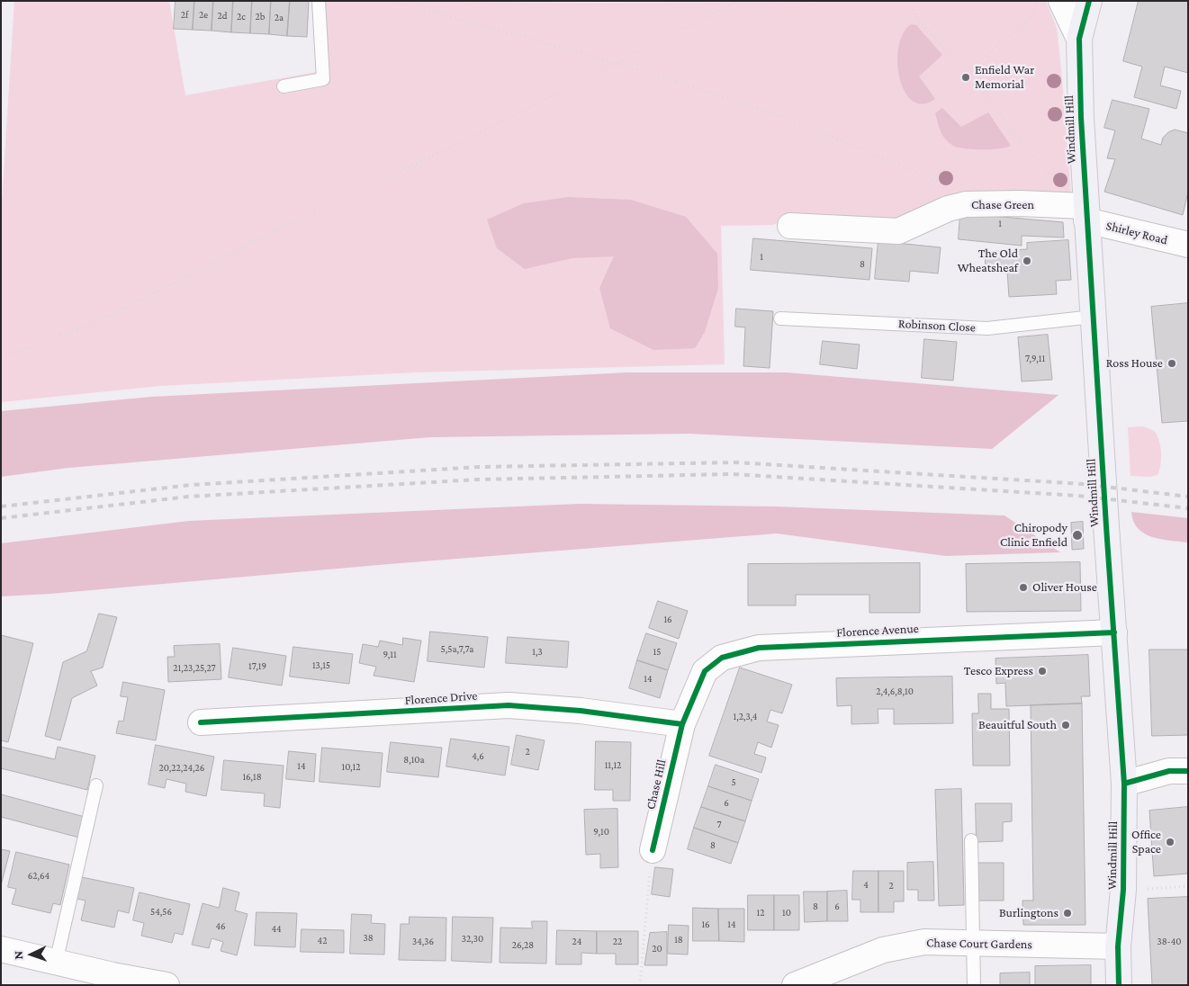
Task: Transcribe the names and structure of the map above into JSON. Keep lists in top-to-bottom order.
{
  "streets": {
    "main road": ["Windmill Hill"],
    "street": [
      "Chase Green",
      "Shirley Road",
      "Florence Avenue",
      "Florence Drive",
      "Chase Hill",
      "Chase Court Gardens"
    ],
    "lane": ["Robinson Close"]
  },
  "crossings": [
    ["Windmill Hill", "Chase Green"],
    ["Windmill Hill", "Shirley Road"],
    ["Windmill Hill", "Robinson Close"],
    ["Windmill Hill", "Florence Avenue"],
    ["Windmill Hill", "Chase Court Gardens"],
    ["Chase Green", "Shirley Road"],
    ["Florence Avenue", "Florence Drive"],
    ["Florence Avenue", "Chase Hill"],
    ["Florence Drive", "Chase Hill"]
  ],
  "places": [
    "Enfield War Memorial",
    "The Old Wheatsheaf",
    "Ross House",
    "Chiropody Clinic Enfield",
    "Oliver House",
    "Tesco Express",
    "Beauitful South",
    "Office Space",
    "Burlingtons"
  ],
  "house_numbers": [
    "2f",
    "2e",
    "2d",
    "2c",
    "2b",
    "2a",
    "1",
    "1",
    "8",
    "7,9,11",
    "16",
    "5,5a,7,7a",
    "1,3",
    "15",
    "9,11",
    "13,15",
    "17,19",
    "21,23,25,27",
    "14",
    "2,4,6,8,10",
    "1,2,3,4",
    "2",
    "4,6",
    "8,10a",
    "11,12",
    "14",
    "10,12",
    "20,22,24,26",
    "16,18",
    "5",
    "6",
    "7",
    "9,10",
    "8",
    "62,64",
    "4",
    "2",
    "8",
    "6",
    "54,56",
    "12",
    "10",
    "16",
    "14",
    "46",
    "44",
    "38",
    "32,30",
    "18",
    "42",
    "34,36",
    "24",
    "22",
    "38-40",
    "26,28",
    "20"
  ],
  "north": "left"
}
